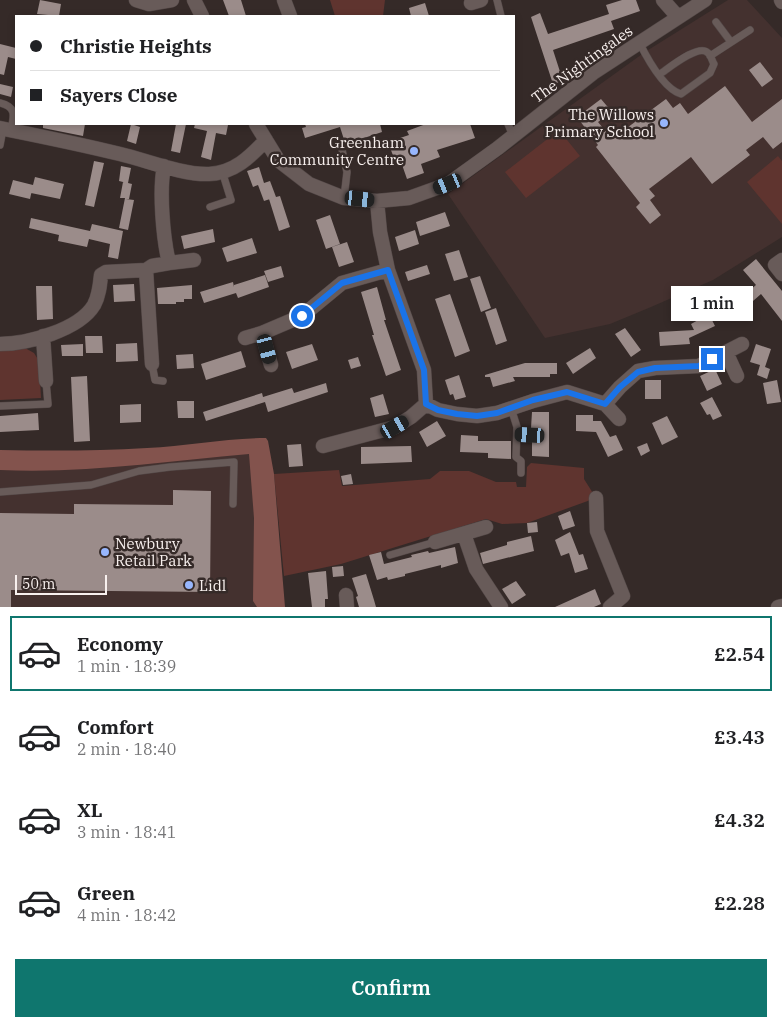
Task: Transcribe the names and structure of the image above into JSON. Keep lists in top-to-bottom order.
{
  "streets": {
    "street": ["The Nightingales"]
  },
  "places": [
    "The Willows Primary School",
    "Greenham Community Centre",
    "Newbury Retail Park",
    "Lidl"
  ],
  "scale_bar": "50 m",
  "page": {
    "banner": ["Christie Heights", "Sayers Close"],
    "bubble": "1 min",
    "scale": "50 m",
    "list": [
      {
        "name": "Economy",
        "note": "1 min · 18:39",
        "value": "£2.54"
      },
      {
        "name": "Comfort",
        "note": "2 min · 18:40",
        "value": "£3.43"
      },
      {
        "name": "XL",
        "note": "3 min · 18:41",
        "value": "£4.32"
      },
      {
        "name": "Green",
        "note": "4 min · 18:42",
        "value": "£2.28"
      }
    ],
    "buttons": "Confirm"
  }
}
